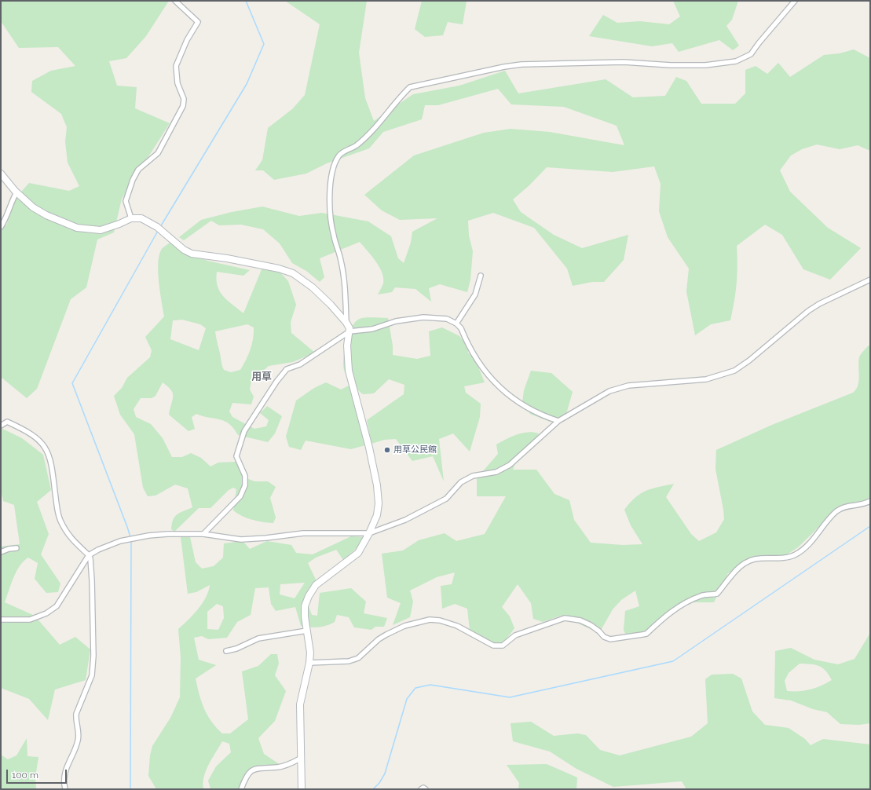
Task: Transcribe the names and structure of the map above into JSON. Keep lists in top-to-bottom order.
{
  "districts": ["用草"],
  "places": ["用草公民館"],
  "scale_bar": "100 m"
}
